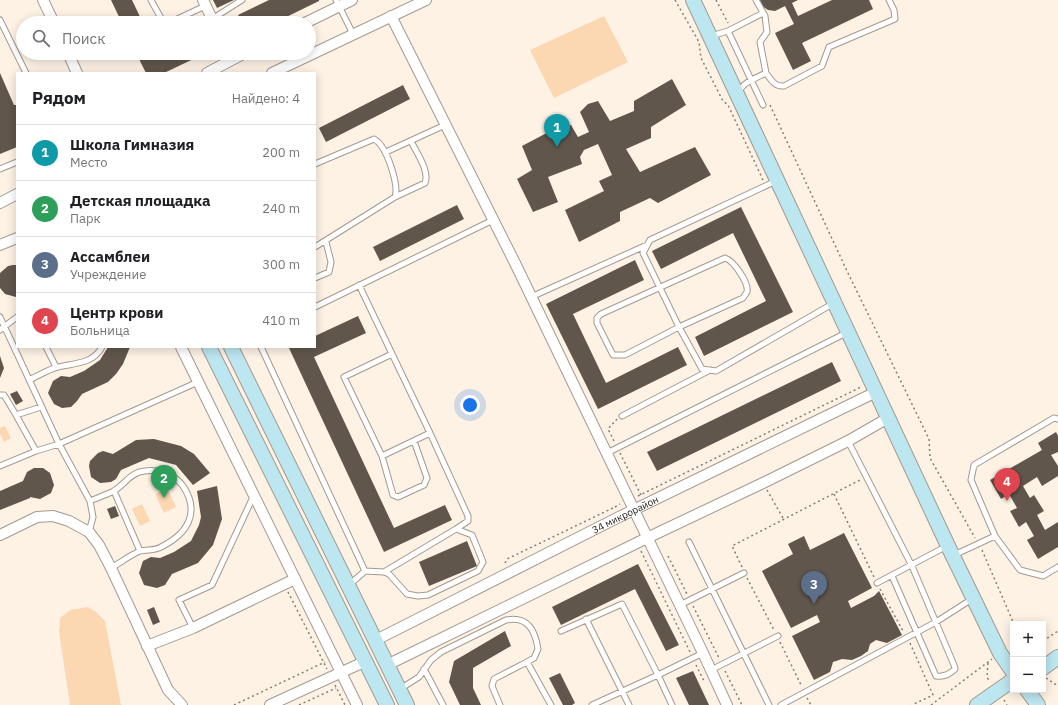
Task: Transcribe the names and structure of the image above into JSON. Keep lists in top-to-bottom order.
{
  "streets": {
    "street": ["34 микрорайон"]
  },
  "page": {
    "search": "Поиск",
    "heading": ["Рядом", "Найдено: 4"],
    "pins": [
      "1",
      "2",
      "4",
      "3"
    ],
    "list": [
      {
        "mark": "1",
        "name": "Школа Гимназия",
        "note": "Место",
        "value": "200 m"
      },
      {
        "mark": "2",
        "name": "Детская площадка",
        "note": "Парк",
        "value": "240 m"
      },
      {
        "mark": "3",
        "name": "Ассамблеи",
        "note": "Учреждение",
        "value": "300 m"
      },
      {
        "mark": "4",
        "name": "Центр крови",
        "note": "Больница",
        "value": "410 m"
      }
    ],
    "map_buttons": ["+", "−"]
  }
}
